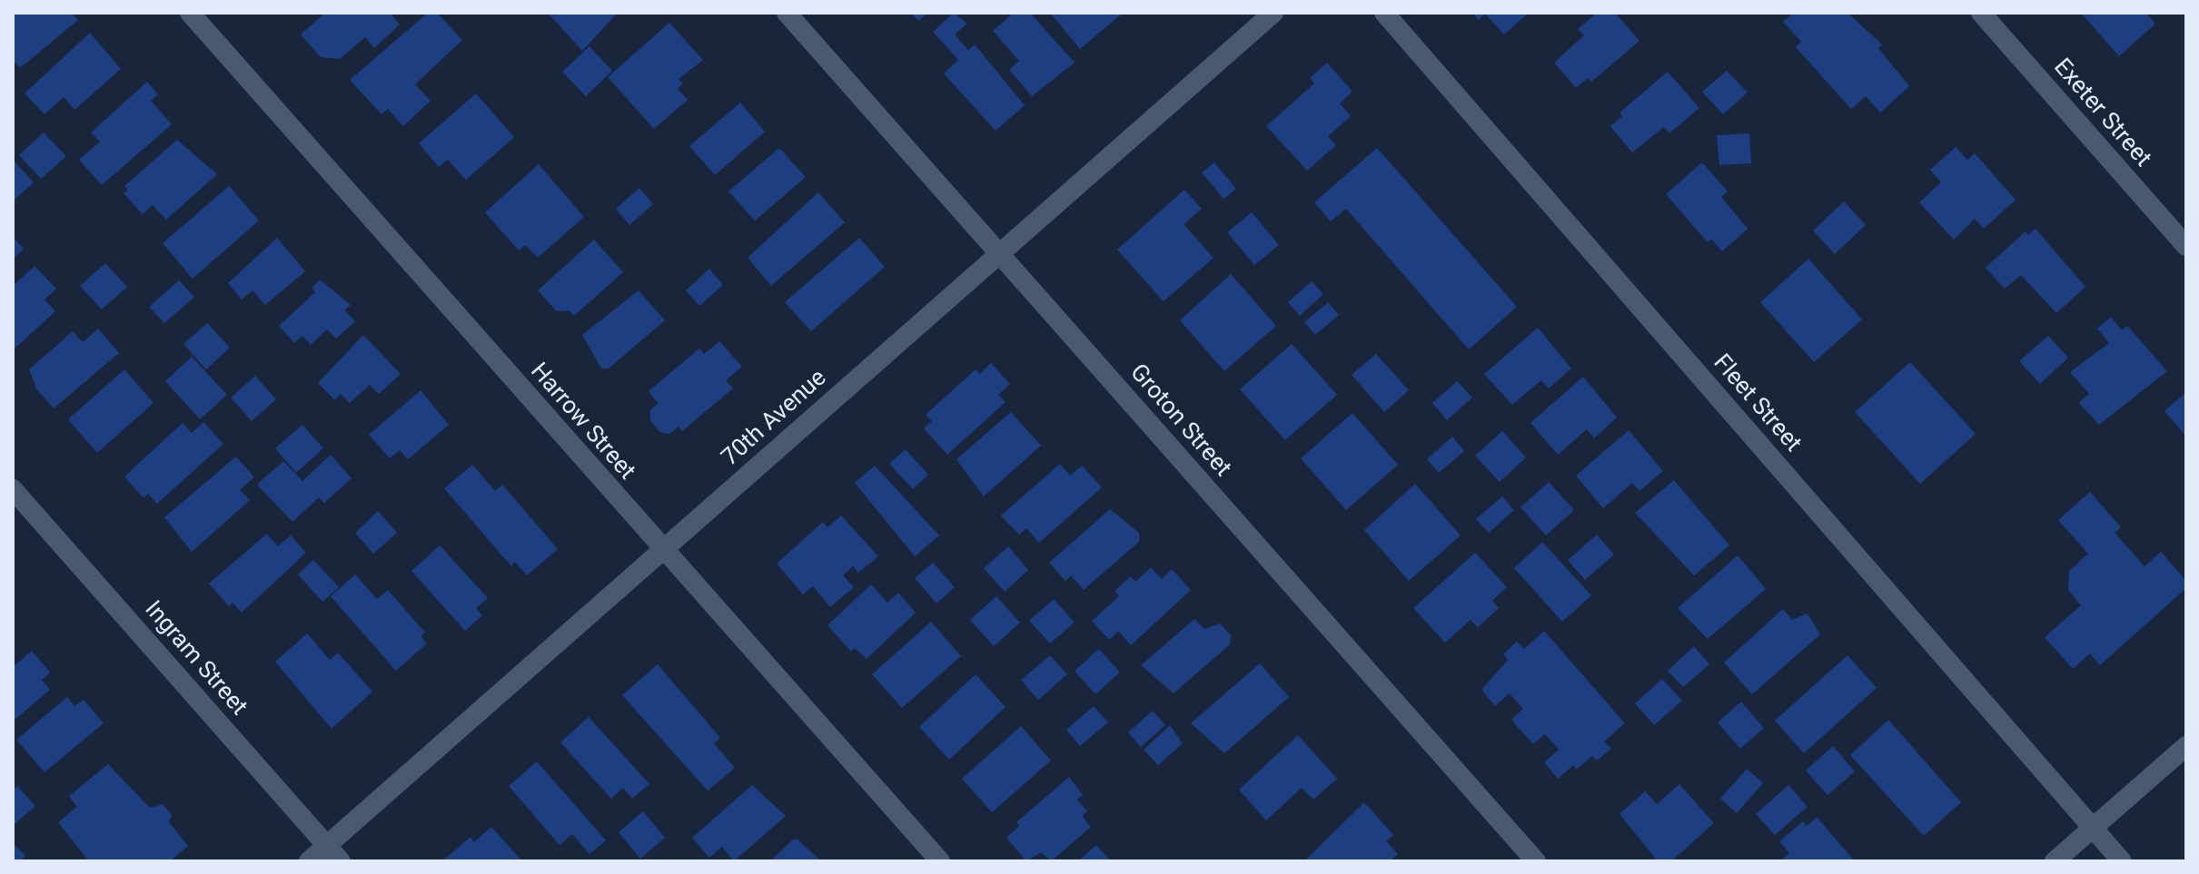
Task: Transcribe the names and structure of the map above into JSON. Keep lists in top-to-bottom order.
{
  "streets": {
    "street": [
      "Exeter Street",
      "Fleet Street",
      "70th Avenue",
      "Groton Street",
      "Harrow Street",
      "Ingram Street"
    ]
  },
  "crossings": [
    ["70th Avenue", "Groton Street"],
    ["70th Avenue", "Harrow Street"],
    ["70th Avenue", "Ingram Street"]
  ]
}
